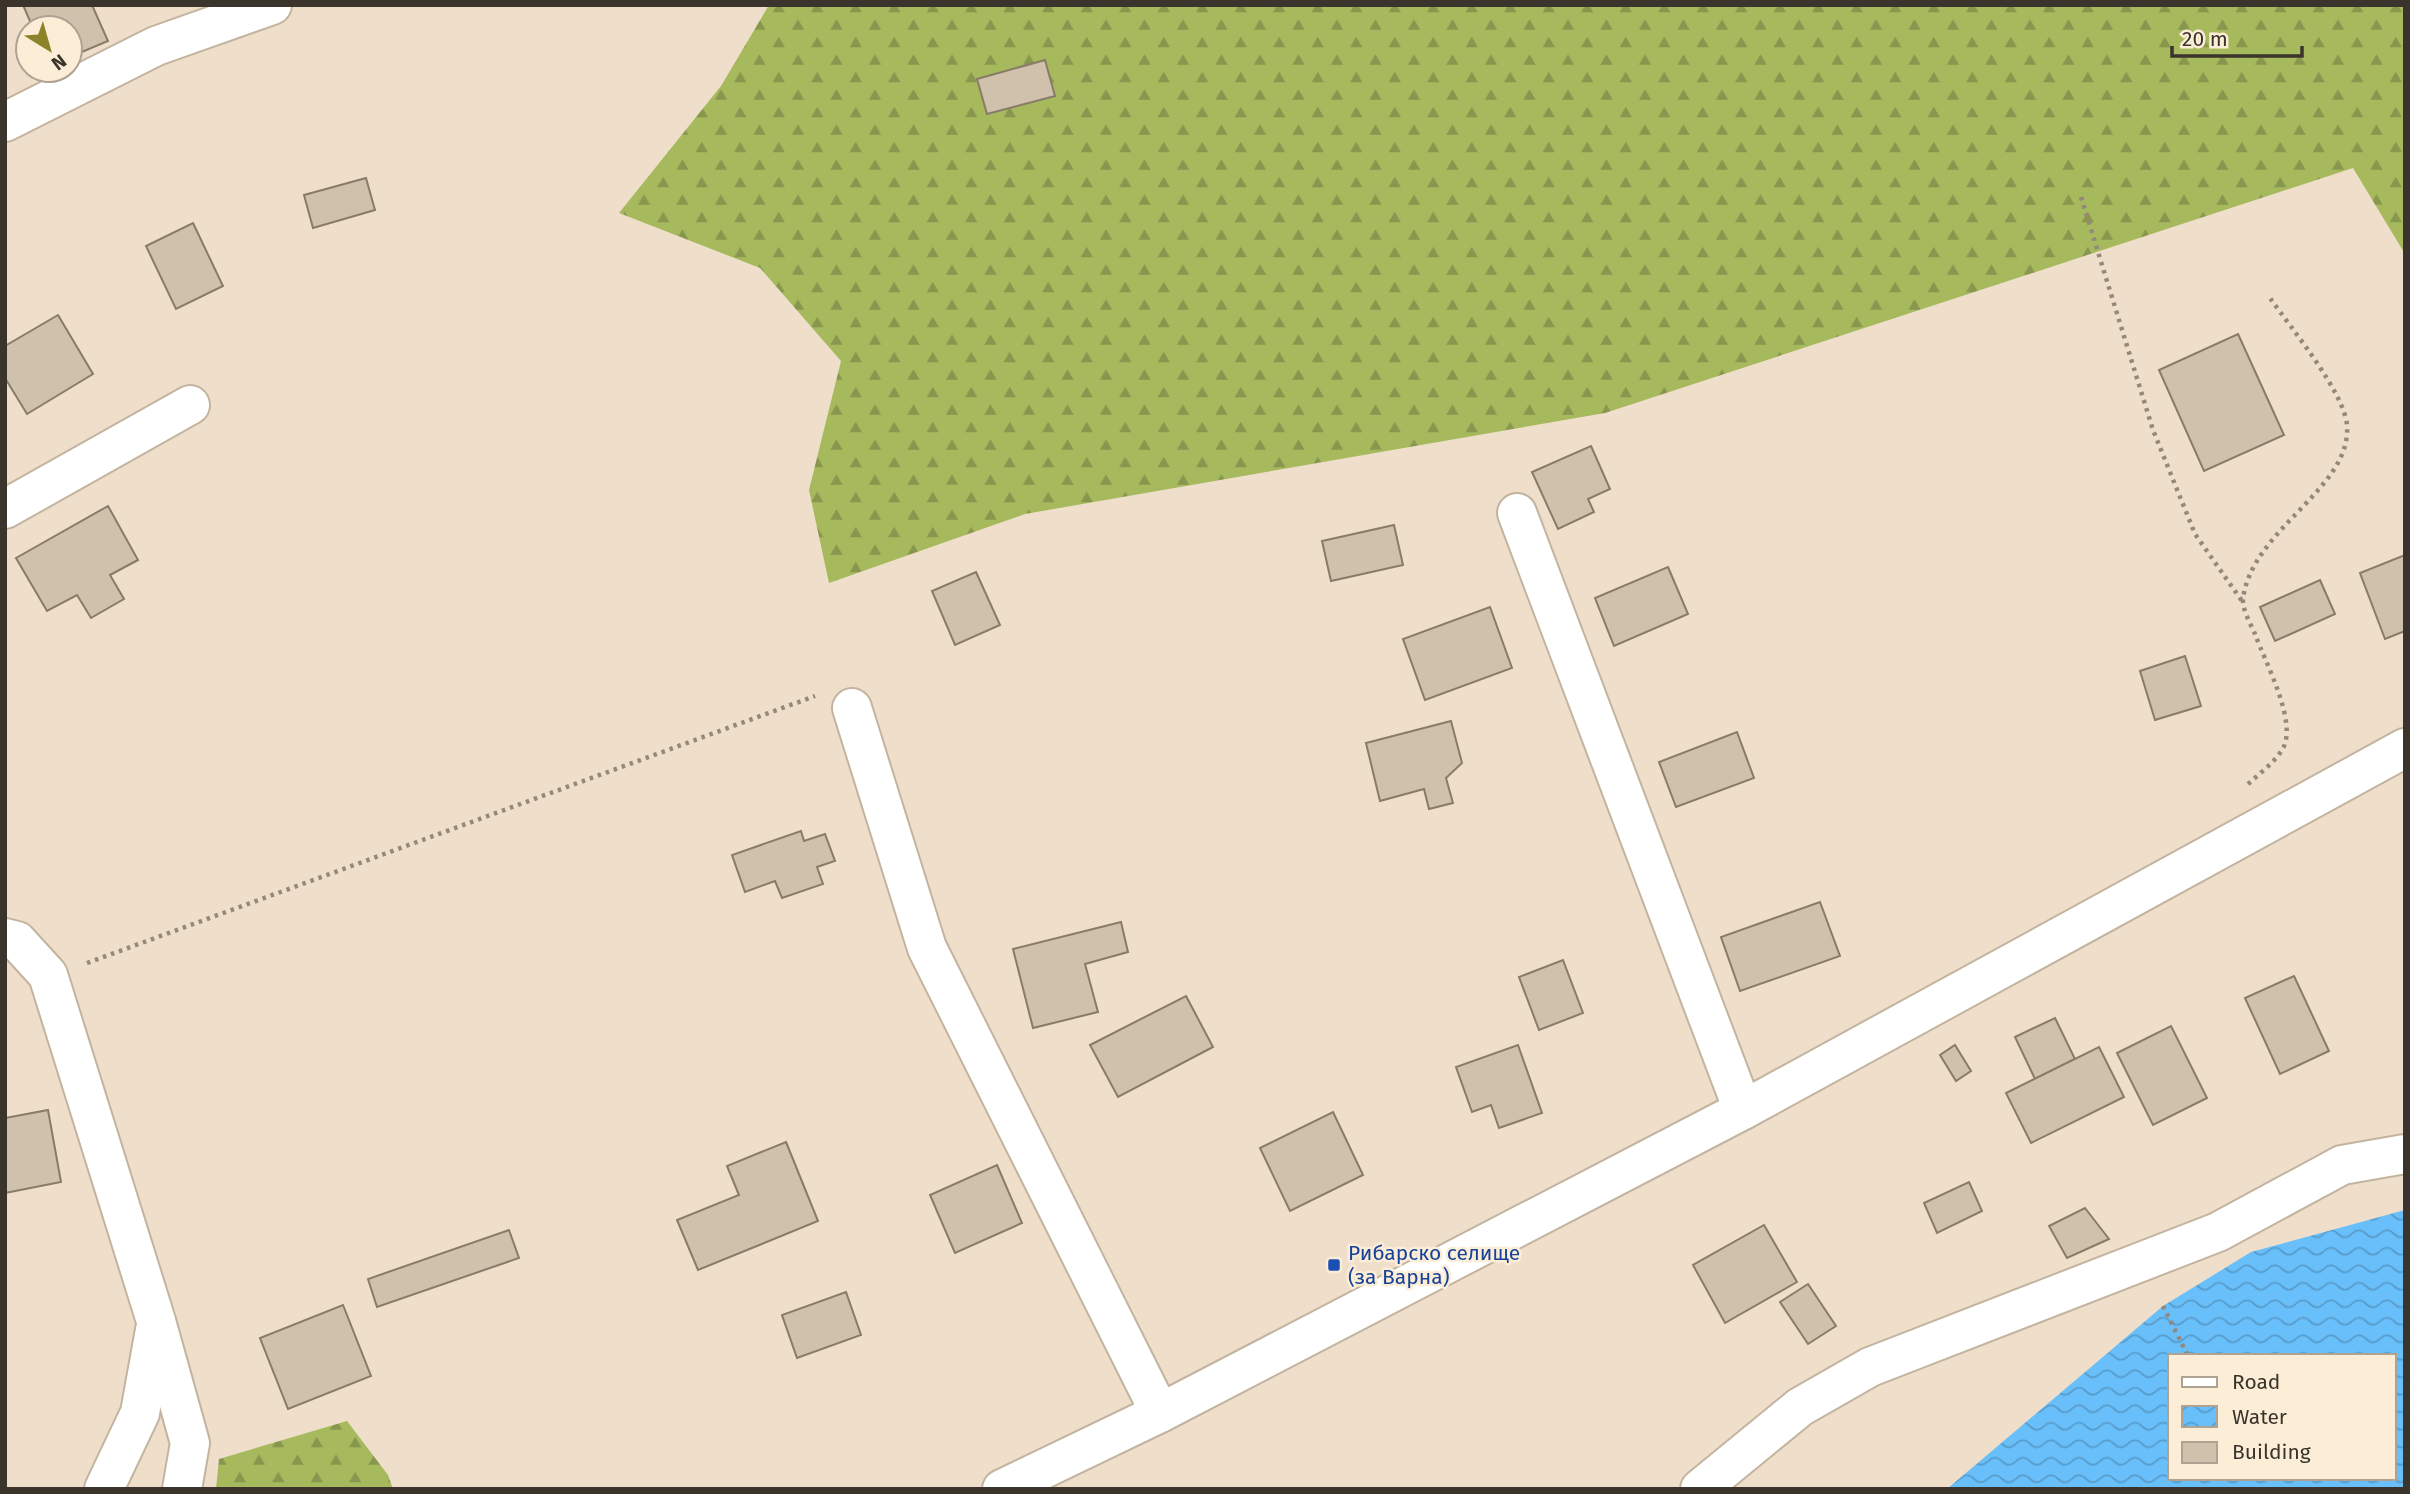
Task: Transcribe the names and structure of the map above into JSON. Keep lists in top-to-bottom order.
{
  "places": {
    "transit": ["Рибарско селище (за Варна)"]
  },
  "legend": ["Road", "Water", "Building"],
  "scale_bar": "20 m",
  "north": "bottom right"
}
